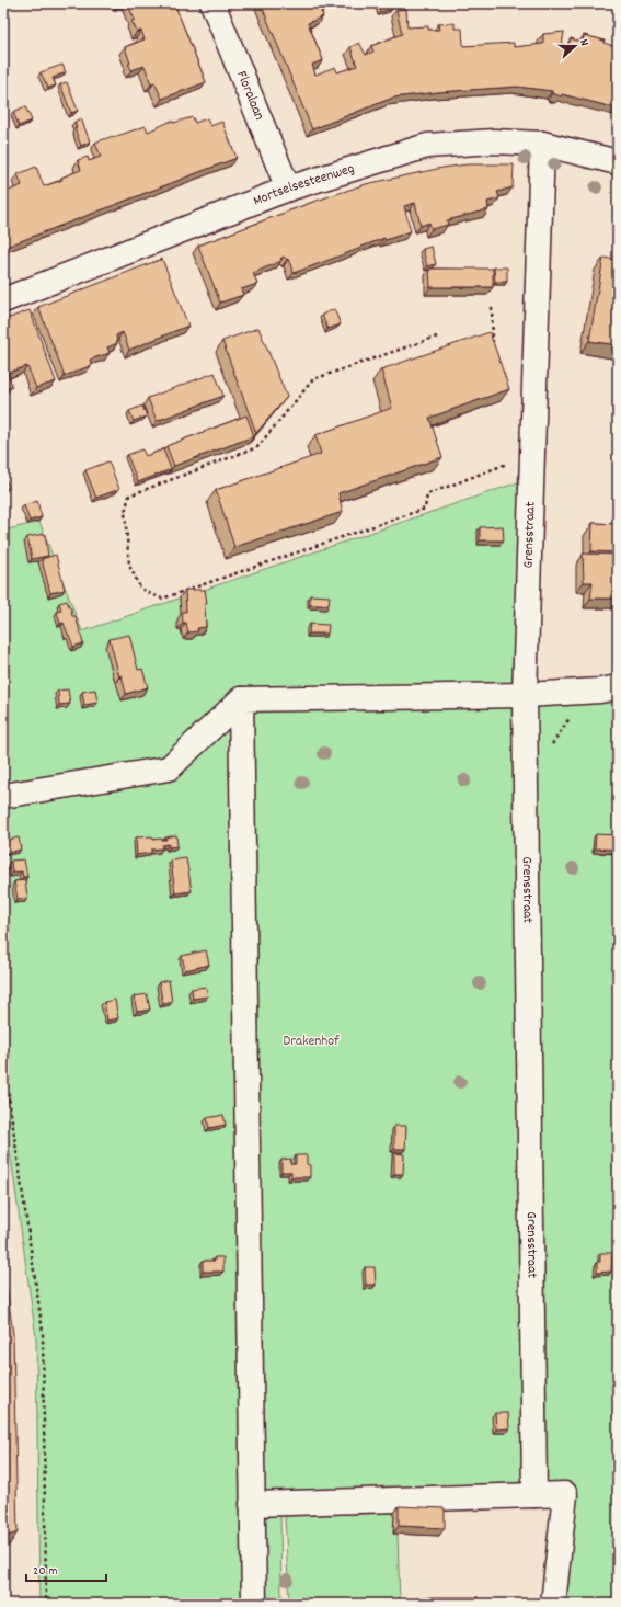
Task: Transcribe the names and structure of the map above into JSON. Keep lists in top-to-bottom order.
{
  "streets": {
    "street": ["Floralaan", "Mortselsesteenweg", "Grensstraat"]
  },
  "crossings": [
    ["Floralaan", "Mortselsesteenweg"],
    ["Mortselsesteenweg", "Grensstraat"]
  ],
  "parks": ["Drakenhof"],
  "scale_bar": "20 m",
  "north": "right"
}
